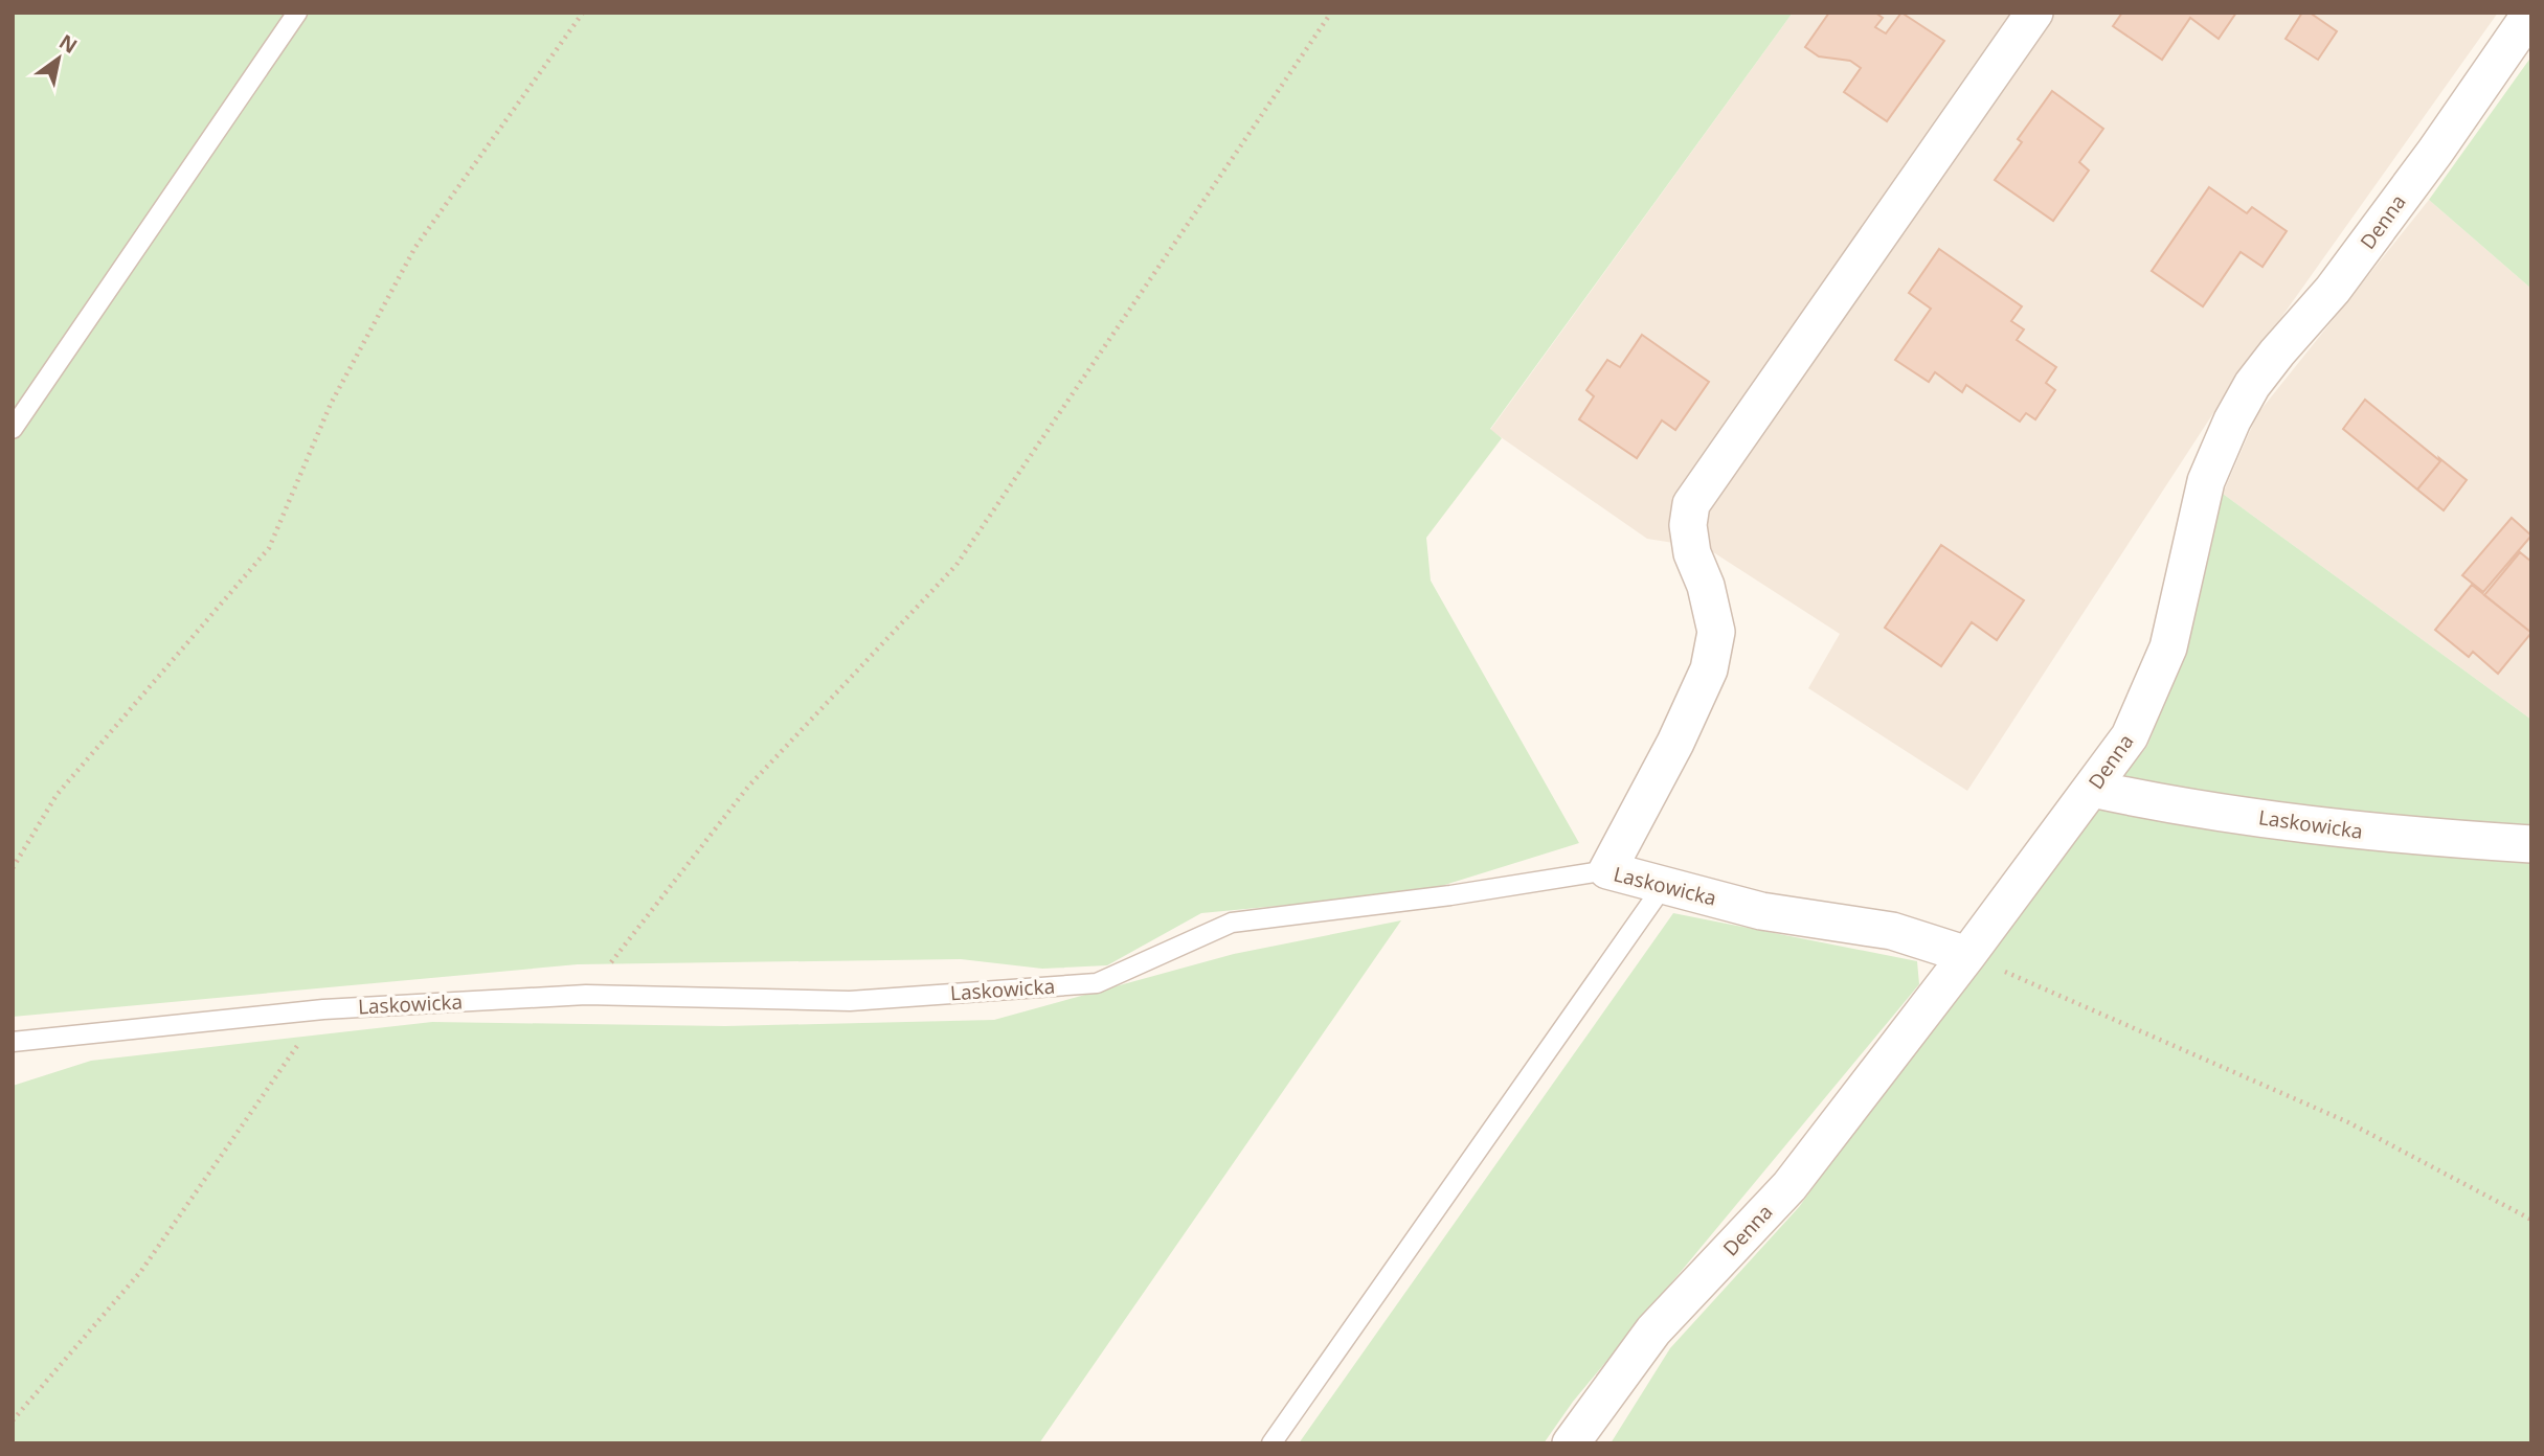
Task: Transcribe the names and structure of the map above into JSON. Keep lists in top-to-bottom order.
{
  "streets": {
    "street": ["Denna", "Laskowicka"]
  },
  "crossings": [
    ["Denna", "Laskowicka"]
  ],
  "north": "top right"
}
